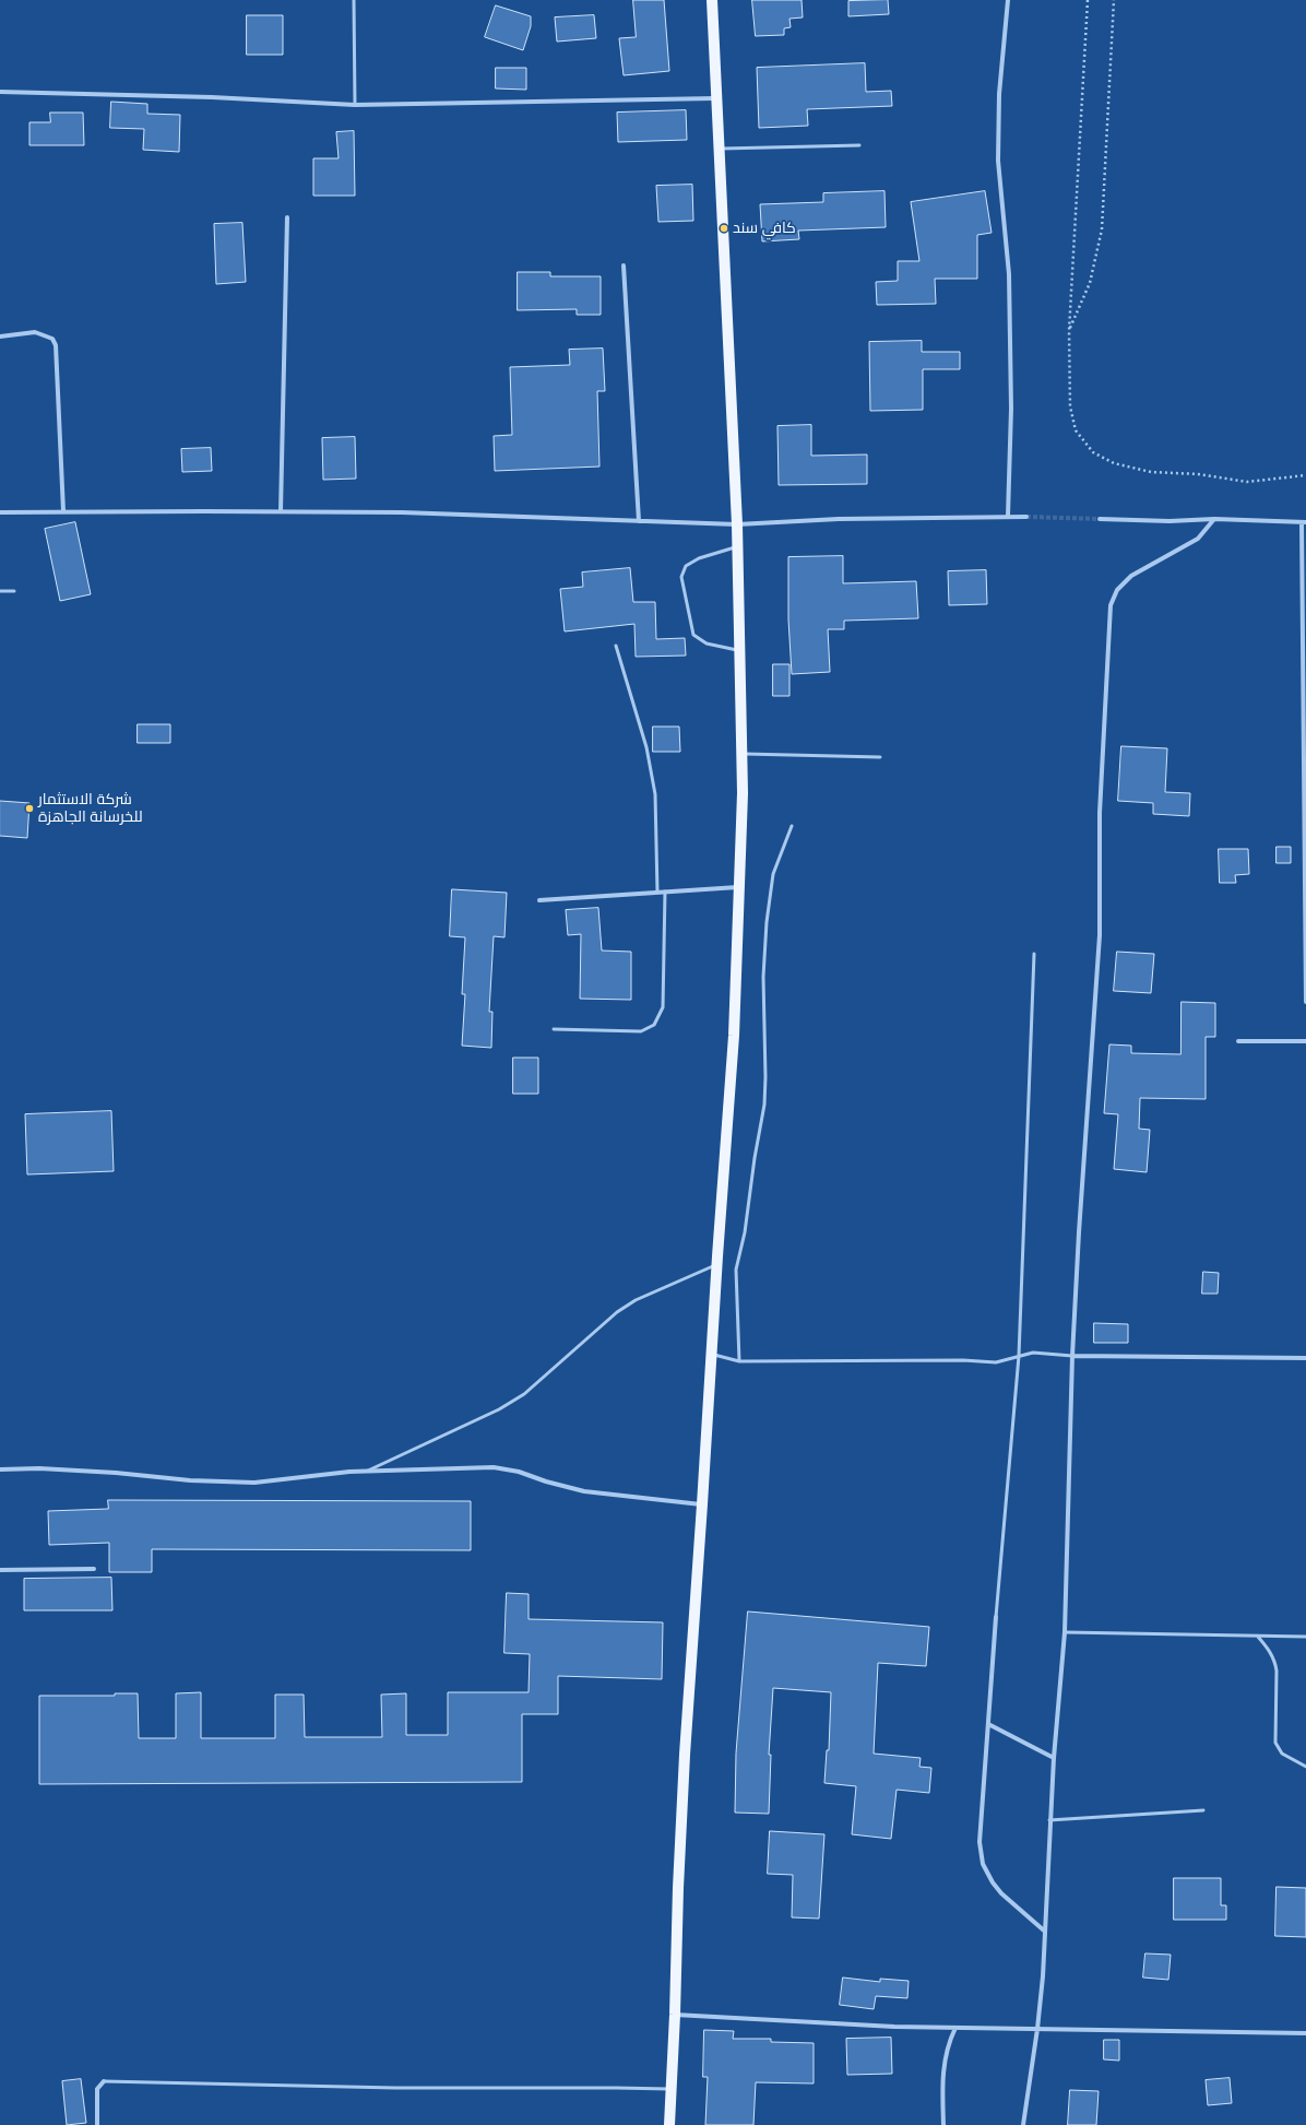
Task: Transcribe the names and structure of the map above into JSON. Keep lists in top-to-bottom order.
{
  "places": ["كافي سند", "شركة الاستثمار للخرسانة الجاهزة"]
}
